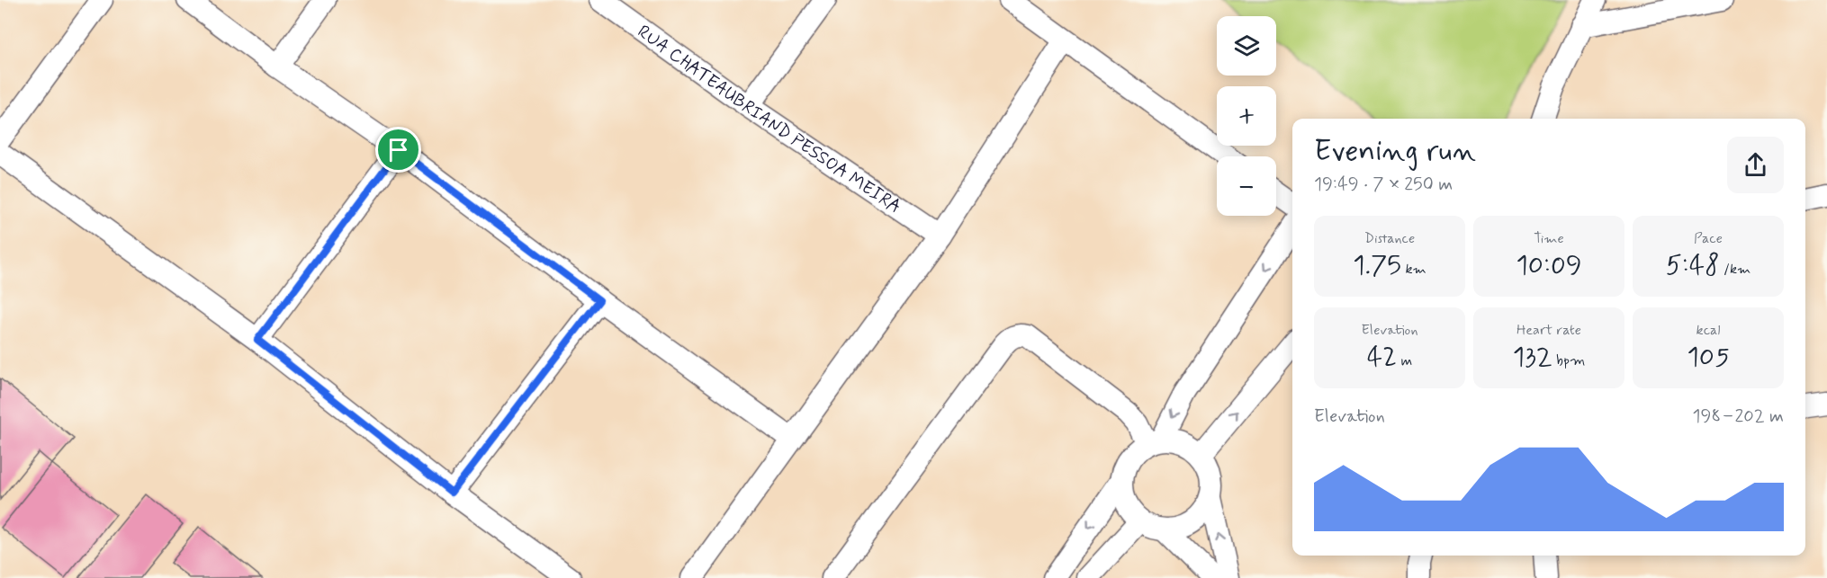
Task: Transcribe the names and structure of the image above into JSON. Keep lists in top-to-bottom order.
{
  "streets": {
    "street": ["RUA CHATEAUBRIAND PESSOA MEIRA"]
  },
  "page": {
    "map_buttons": ["+", "−"],
    "heading": ["Evening run", "19:49 · 7 × 250 m"],
    "stats": [
      ["Distance", "1.75 km"],
      ["Time", "10:09"],
      ["Pace", "5:48 /km"],
      ["Elevation", "42 m"],
      ["Heart rate", "132 bpm"],
      ["kcal", "105"]
    ],
    "chart": ["Elevation", "198–202 m"]
  }
}
